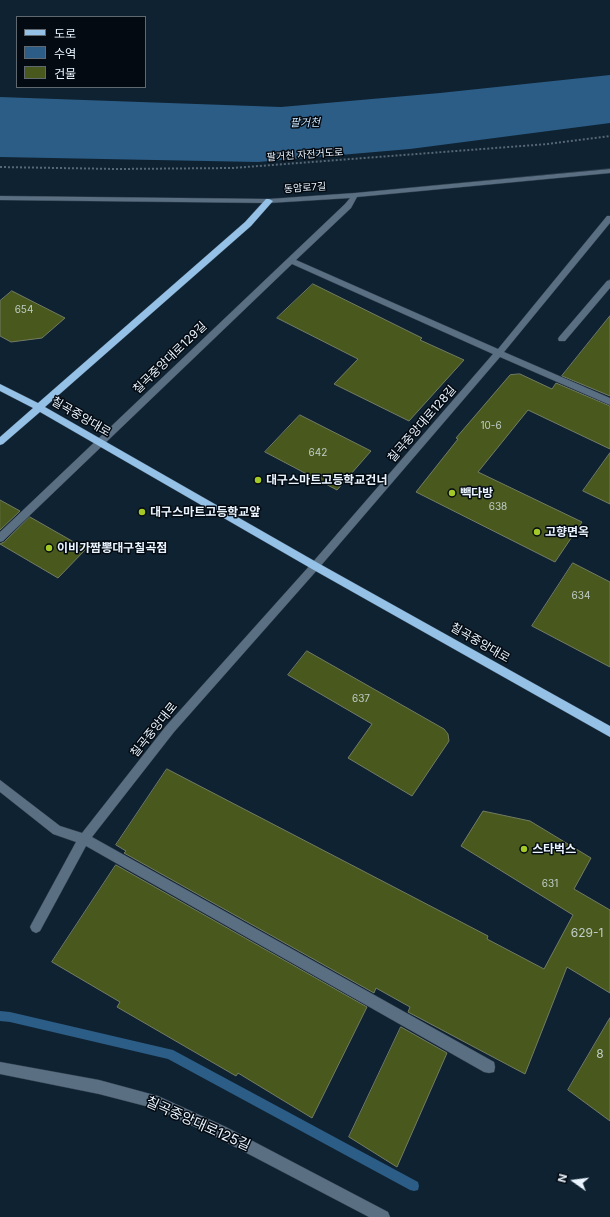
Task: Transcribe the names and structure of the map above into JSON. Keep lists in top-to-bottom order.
{
  "streets": {
    "main road": ["칠곡중앙대로"],
    "street": [
      "동암로7길",
      "칠곡중앙대로129길",
      "칠곡중앙대로128길",
      "칠곡중앙대로125길"
    ],
    "path": ["팔거천 자전거도로"]
  },
  "crossings": [
    ["동암로7길", "칠곡중앙대로129길"],
    ["칠곡중앙대로129길", "칠곡중앙대로"],
    ["칠곡중앙대로", "칠곡중앙대로128길"]
  ],
  "water": ["팔거천"],
  "places": [
    "대구스마트고등학교건너",
    "빽다방",
    "대구스마트고등학교앞",
    "고향면옥",
    "이비가짬뽕대구칠곡점",
    "스타벅스"
  ],
  "house_numbers": [
    "654",
    "10-6",
    "642",
    "638",
    "634",
    "637",
    "631",
    "629-1",
    "8"
  ],
  "legend": ["도로", "수역", "건물"],
  "north": "left"
}
